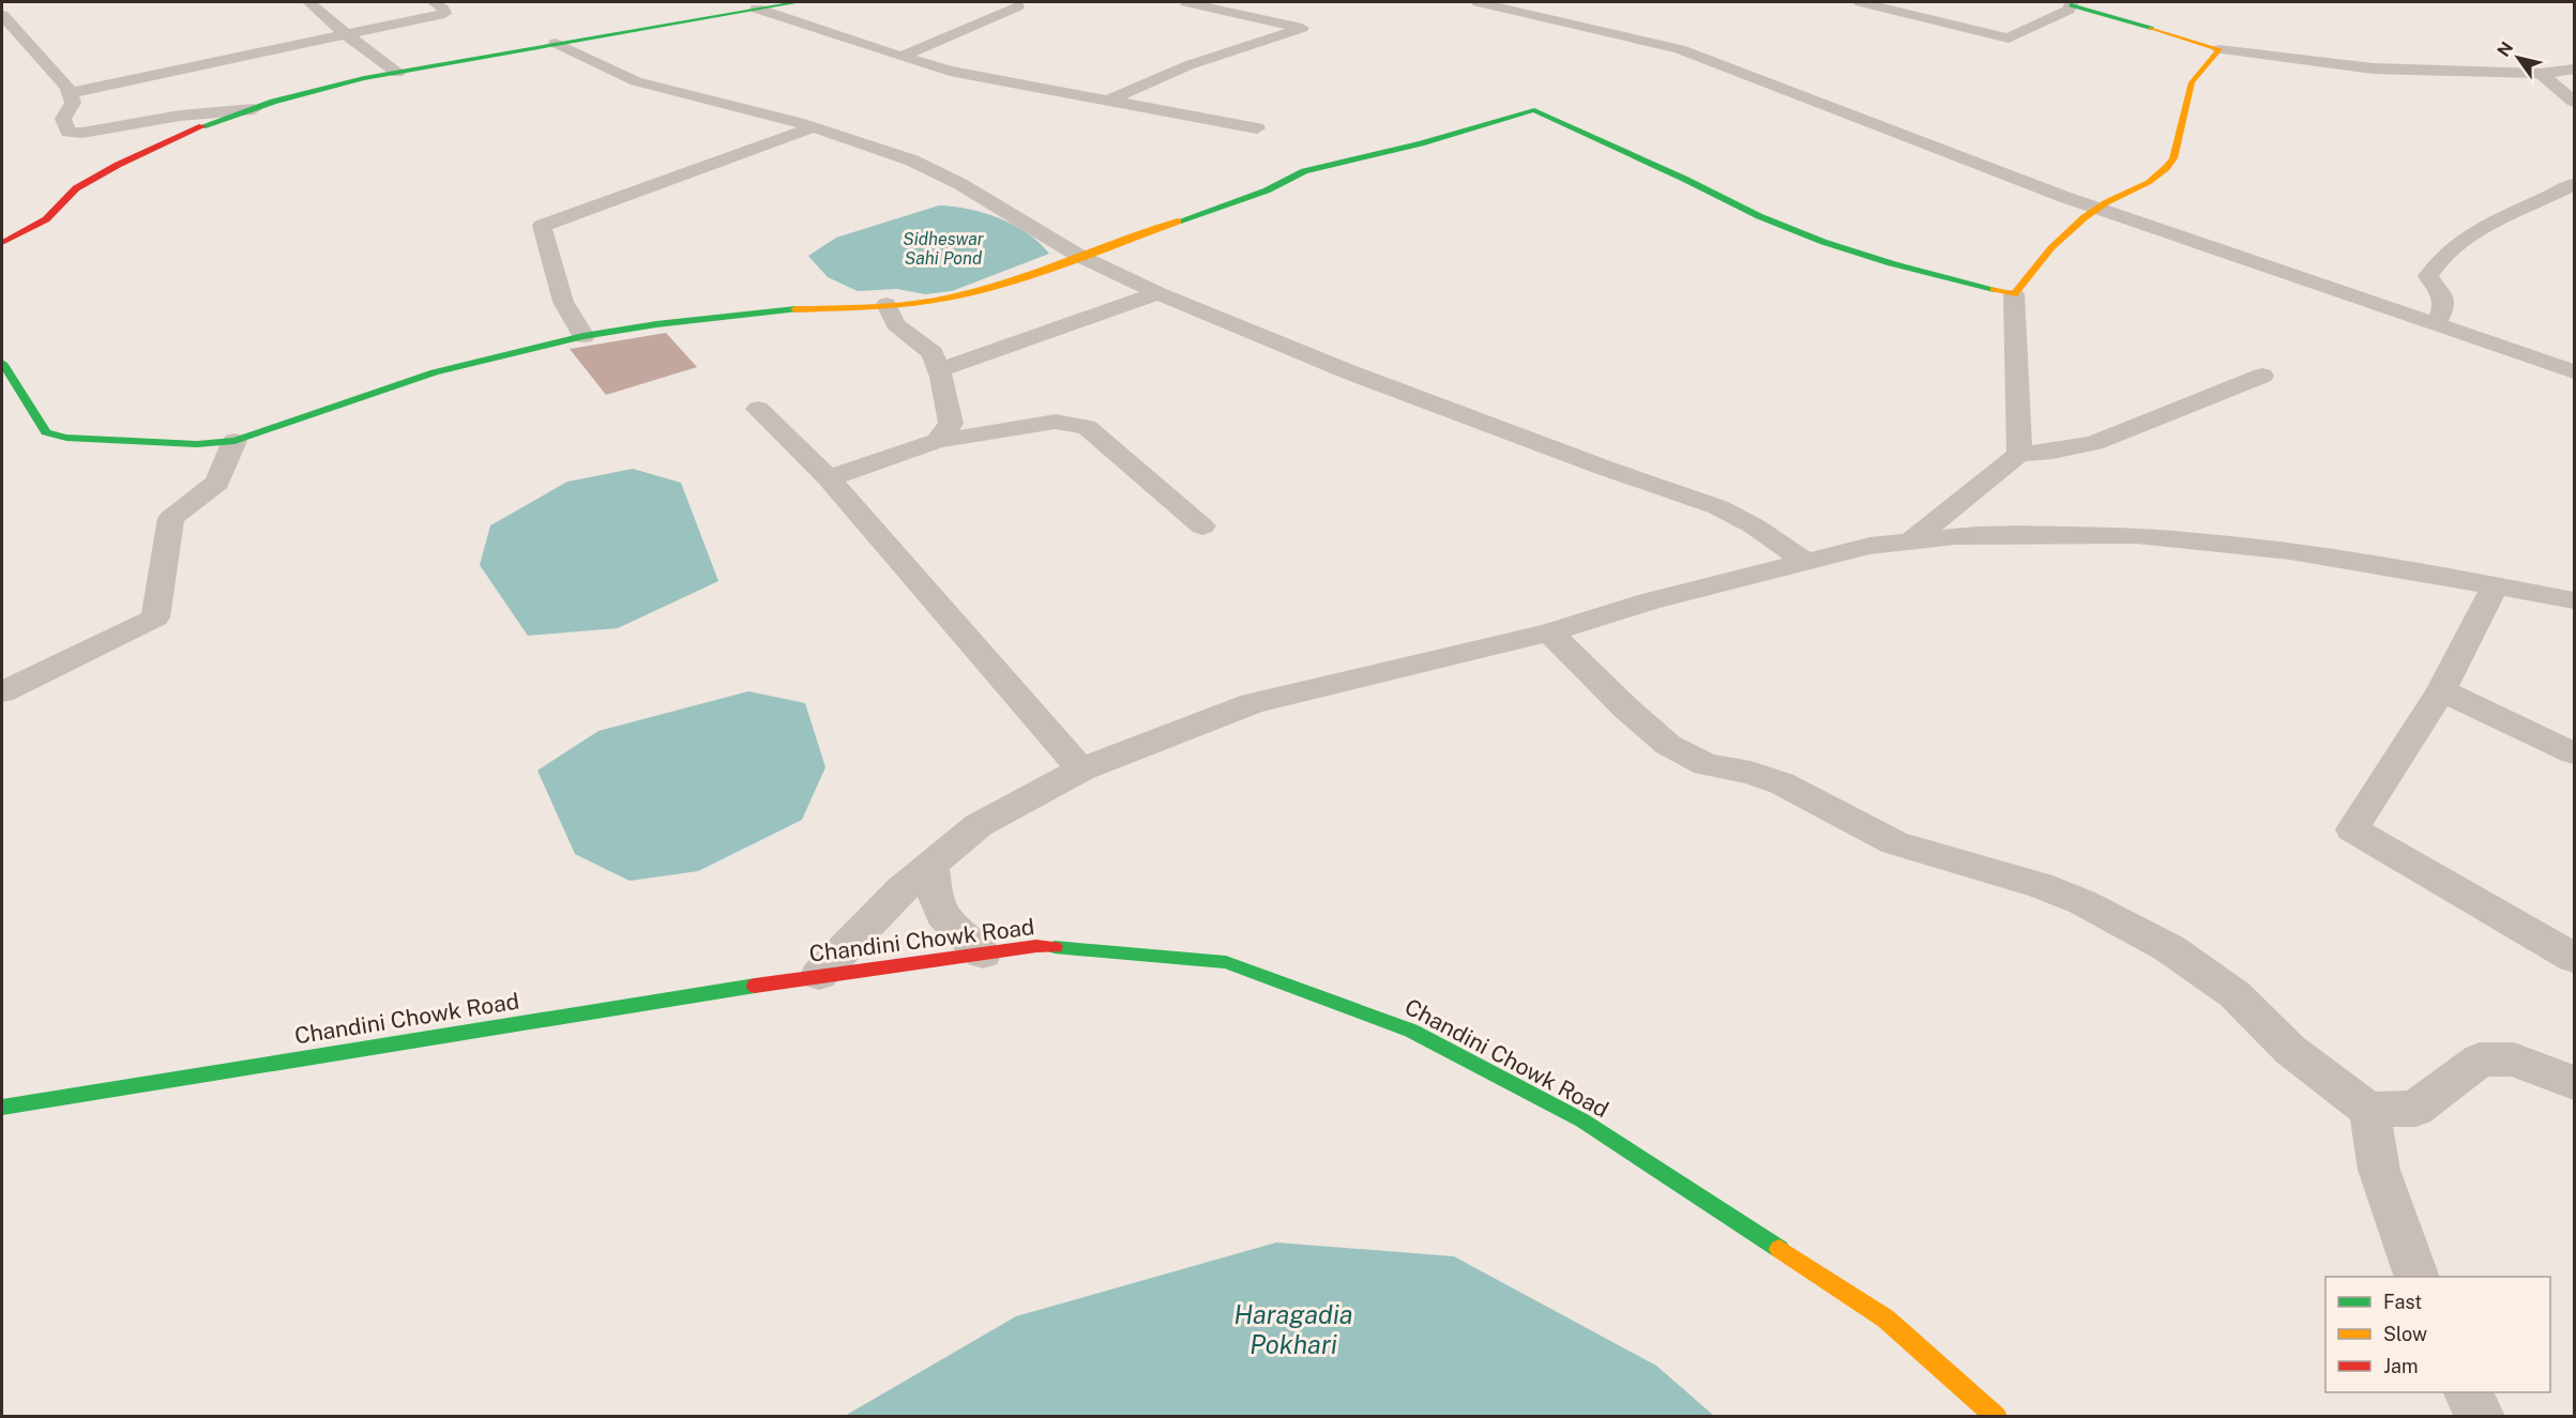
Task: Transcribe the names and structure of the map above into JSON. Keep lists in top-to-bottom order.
{
  "streets": {
    "street": ["Chandini Chowk Road"]
  },
  "water": ["Sidheswar Sahi Pond", "Haragadia Pokhari"],
  "legend": ["Fast", "Slow", "Jam"],
  "north": "top left"
}
